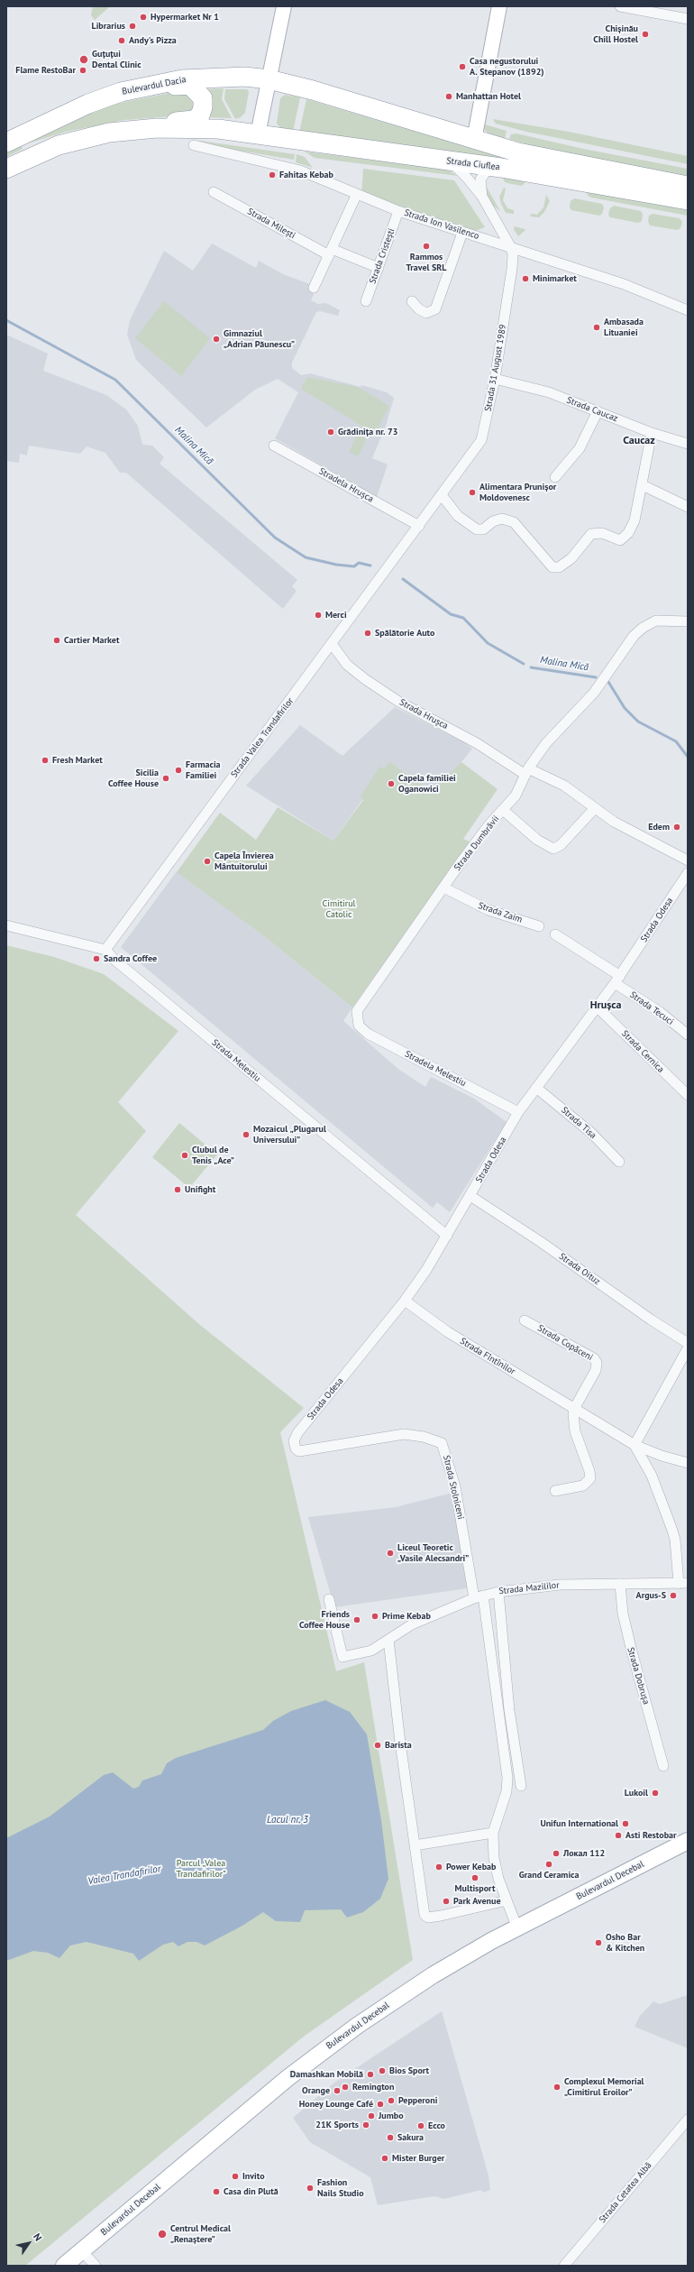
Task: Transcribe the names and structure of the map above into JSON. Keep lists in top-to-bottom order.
{
  "streets": {
    "highway": ["Bulevardul Dacia", "Strada Ciuflea"],
    "main road": ["Bulevardul Decebal"],
    "street": [
      "Strada Milești",
      "Strada Ion Vasilenco",
      "Strada Cristești",
      "Strada 31 August 1989",
      "Strada Caucaz",
      "Stradela Hrușca",
      "Strada Hrușca",
      "Strada Valea Trandafirilor",
      "Strada Dumbrăvii",
      "Strada Zaim",
      "Strada Odesa",
      "Strada Tecuci",
      "Strada Cernica",
      "Strada Melestiu",
      "Stradela Melestiu",
      "Strada Tisa",
      "Strada Oituz",
      "Strada Copăceni",
      "Strada Fîntînilor",
      "Strada Stolniceni",
      "Strada Mazililor",
      "Strada Dobrușa",
      "Strada Cetatea Albă"
    ]
  },
  "crossings": [
    ["Strada Ciuflea", "Strada 31 August 1989"],
    ["Strada Milești", "Strada Cristești"],
    ["Strada Ion Vasilenco", "Strada Cristești"],
    ["Strada Ion Vasilenco", "Strada 31 August 1989"],
    ["Strada 31 August 1989", "Strada Caucaz"],
    ["Strada 31 August 1989", "Stradela Hrușca"],
    ["Strada 31 August 1989", "Strada Valea Trandafirilor"],
    ["Stradela Hrușca", "Strada Valea Trandafirilor"],
    ["Strada Hrușca", "Strada Valea Trandafirilor"],
    ["Strada Hrușca", "Strada Dumbrăvii"],
    ["Strada Valea Trandafirilor", "Strada Melestiu"],
    ["Strada Dumbrăvii", "Strada Zaim"],
    ["Strada Dumbrăvii", "Stradela Melestiu"],
    ["Strada Odesa", "Strada Tecuci"],
    ["Strada Odesa", "Strada Cernica"],
    ["Strada Odesa", "Strada Melestiu"],
    ["Strada Odesa", "Stradela Melestiu"],
    ["Strada Odesa", "Strada Tisa"],
    ["Strada Odesa", "Strada Oituz"],
    ["Strada Odesa", "Strada Fîntînilor"],
    ["Strada Odesa", "Strada Stolniceni"],
    ["Strada Copăceni", "Strada Fîntînilor"],
    ["Strada Fîntînilor", "Strada Mazililor"],
    ["Strada Stolniceni", "Strada Mazililor"],
    ["Strada Mazililor", "Strada Dobrușa"]
  ],
  "districts": ["Caucaz", "Hrușca"],
  "water": ["Malina Mică", "Lacul nr. 3", "Valea Trandafirilor"],
  "parks": ["Cimitirul Catolic", "Parcul „Valea Trandafirilor”"],
  "places": [
    "Hypermarket Nr 1",
    "Librarius",
    "Chișinău Chill Hostel",
    "Andy's Pizza",
    "Guțuțui Dental Clinic",
    "Casa negustorului A. Stepanov (1892)",
    "Flame RestoBar",
    "Manhattan Hotel",
    "Fahitas Kebab",
    "Rammos Travel SRL",
    "Minimarket",
    "Ambasada Lituaniei",
    "Gimnaziul „Adrian Păunescu”",
    "Grădinița nr. 73",
    "Alimentara Prunișor Moldovenesc",
    "Merci",
    "Spălătorie Auto",
    "Cartier Market",
    "Fresh Market",
    "Farmacia Familiei",
    "Sicilia Coffee House",
    "Capela familiei Oganowici",
    "Edem",
    "Capela Învierea Mântuitorului",
    "Sandra Coffee",
    "Mozaicul „Plugarul Universului”",
    "Clubul de Tenis „Ace”",
    "Unifight",
    "Liceul Teoretic „Vasile Alecsandri”",
    "Argus-S",
    "Prime Kebab",
    "Friends Coffee House",
    "Barista",
    "Lukoil",
    "Unifun International",
    "Asti Restobar",
    "Локал 112",
    "Grand Ceramica",
    "Power Kebab",
    "Multisport",
    "Park Avenue",
    "Osho Bar & Kitchen",
    "Bios Sport",
    "Damashkan Mobilă",
    "Remington",
    "Complexul Memorial „Cimitirul Eroilor”",
    "Orange",
    "Pepperoni",
    "Honey Lounge Café",
    "Jumbo",
    "21K Sports",
    "Ecco",
    "Sakura",
    "Mister Burger",
    "Invito",
    "Fashion Nails Studio",
    "Casa din Plută",
    "Centrul Medical „Renaștere”"
  ],
  "north": "top right"
}
